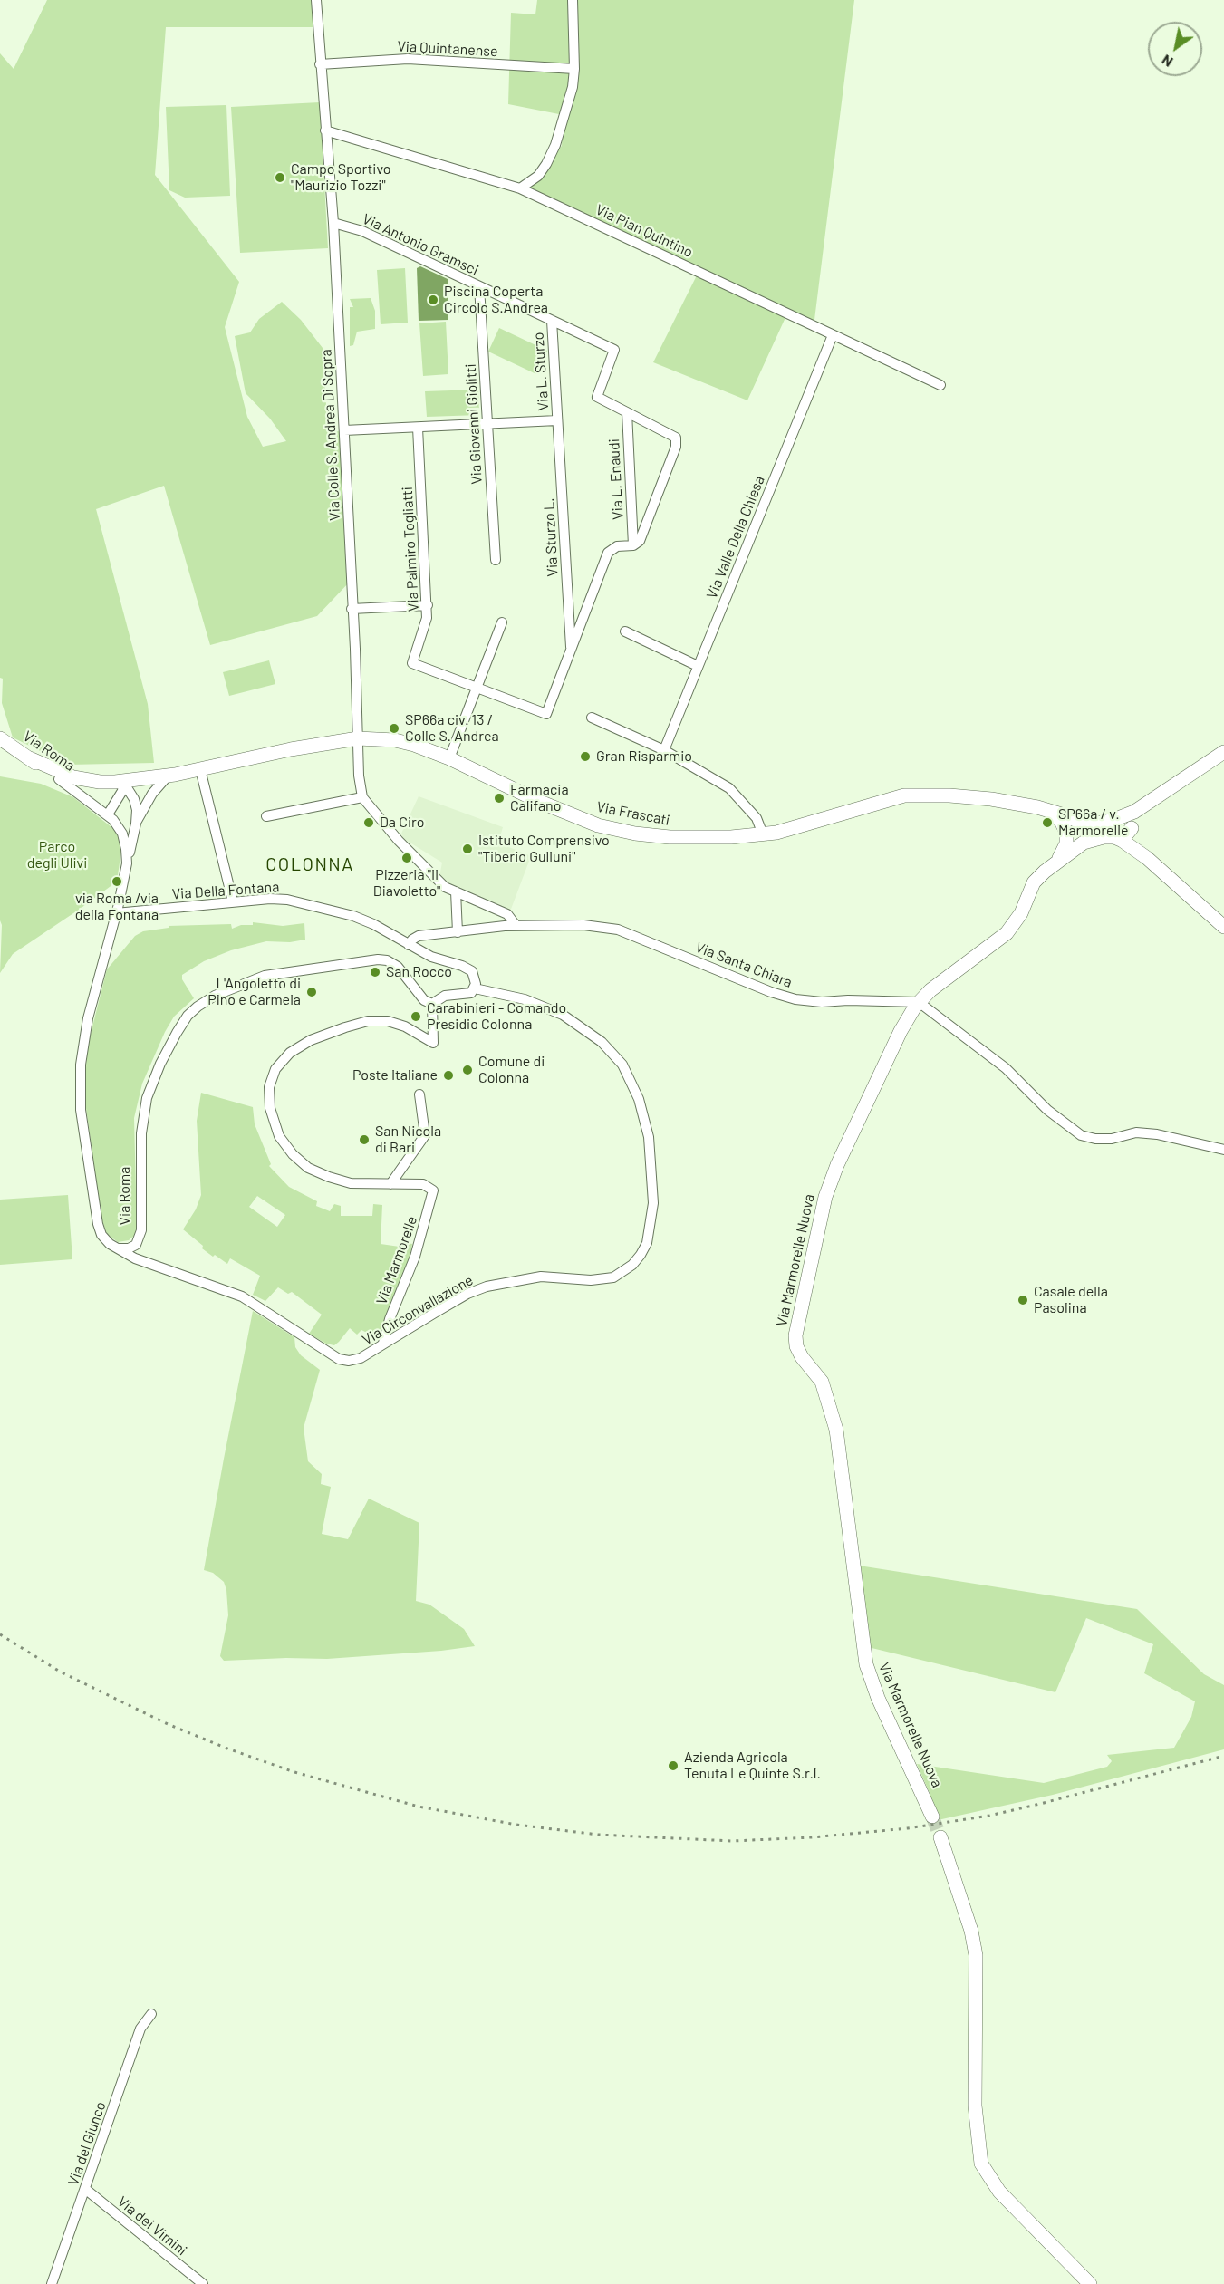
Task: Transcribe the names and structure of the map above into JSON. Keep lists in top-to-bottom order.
{
  "streets": {
    "street": [
      "Via Quintanense",
      "Via Pian Quintino",
      "Via Antonio Gramsci",
      "Via L. Sturzo",
      "Via Giovanni Giolitti",
      "Via Colle S. Andrea Di Sopra",
      "Via L. Enaudi",
      "Via Sturzo L.",
      "Via Valle Della Chiesa",
      "Via Palmiro Togliatti",
      "Via Roma",
      "Via Frascati",
      "Via Della Fontana",
      "Via Santa Chiara",
      "Via Marmorelle",
      "Via Marmorelle Nuova",
      "Via Circonvallazione",
      "Via del Giunco",
      "Via dei Vimini"
    ]
  },
  "crossings": [
    ["Via Quintanense", "Via Colle S. Andrea Di Sopra"],
    ["Via Pian Quintino", "Via Colle S. Andrea Di Sopra"],
    ["Via Pian Quintino", "Via Valle Della Chiesa"],
    ["Via Antonio Gramsci", "Via L. Sturzo"],
    ["Via Antonio Gramsci", "Via Giovanni Giolitti"],
    ["Via Antonio Gramsci", "Via Colle S. Andrea Di Sopra"],
    ["Via Antonio Gramsci", "Via L. Enaudi"],
    ["Via L. Sturzo", "Via Sturzo L."],
    ["Via Colle S. Andrea Di Sopra", "Via Frascati"],
    ["Via Roma", "Via Frascati"],
    ["Via Roma", "Via Della Fontana"],
    ["Via Roma", "Via Circonvallazione"],
    ["Via Frascati", "Via Marmorelle Nuova"],
    ["Via Della Fontana", "Via Santa Chiara"],
    ["Via Della Fontana", "Via Circonvallazione"],
    ["Via Santa Chiara", "Via Marmorelle Nuova"],
    ["Via Marmorelle", "Via Circonvallazione"],
    ["Via del Giunco", "Via dei Vimini"]
  ],
  "districts": ["COLONNA"],
  "parks": ["Parco degli Ulivi"],
  "places": [
    "Campo Sportivo \"Maurizio Tozzi\"",
    "Piscina Coperta Circolo S.Andrea",
    "SP66a civ. 13 / Colle S. Andrea",
    "Gran Risparmio",
    "Farmacia Califano",
    "Da Ciro",
    "SP66a / v. Marmorelle",
    "Istituto Comprensivo \"Tiberio Gulluni\"",
    "Pizzeria \"Il Diavoletto\"",
    "via Roma /via della Fontana",
    "San Rocco",
    "L'Angoletto di Pino e Carmela",
    "Carabinieri - Comando Presidio Colonna",
    "Comune di Colonna",
    "Poste Italiane",
    "San Nicola di Bari",
    "Casale della Pasolina",
    "Azienda Agricola Tenuta Le Quinte S.r.l."
  ],
  "north": "bottom left"
}
